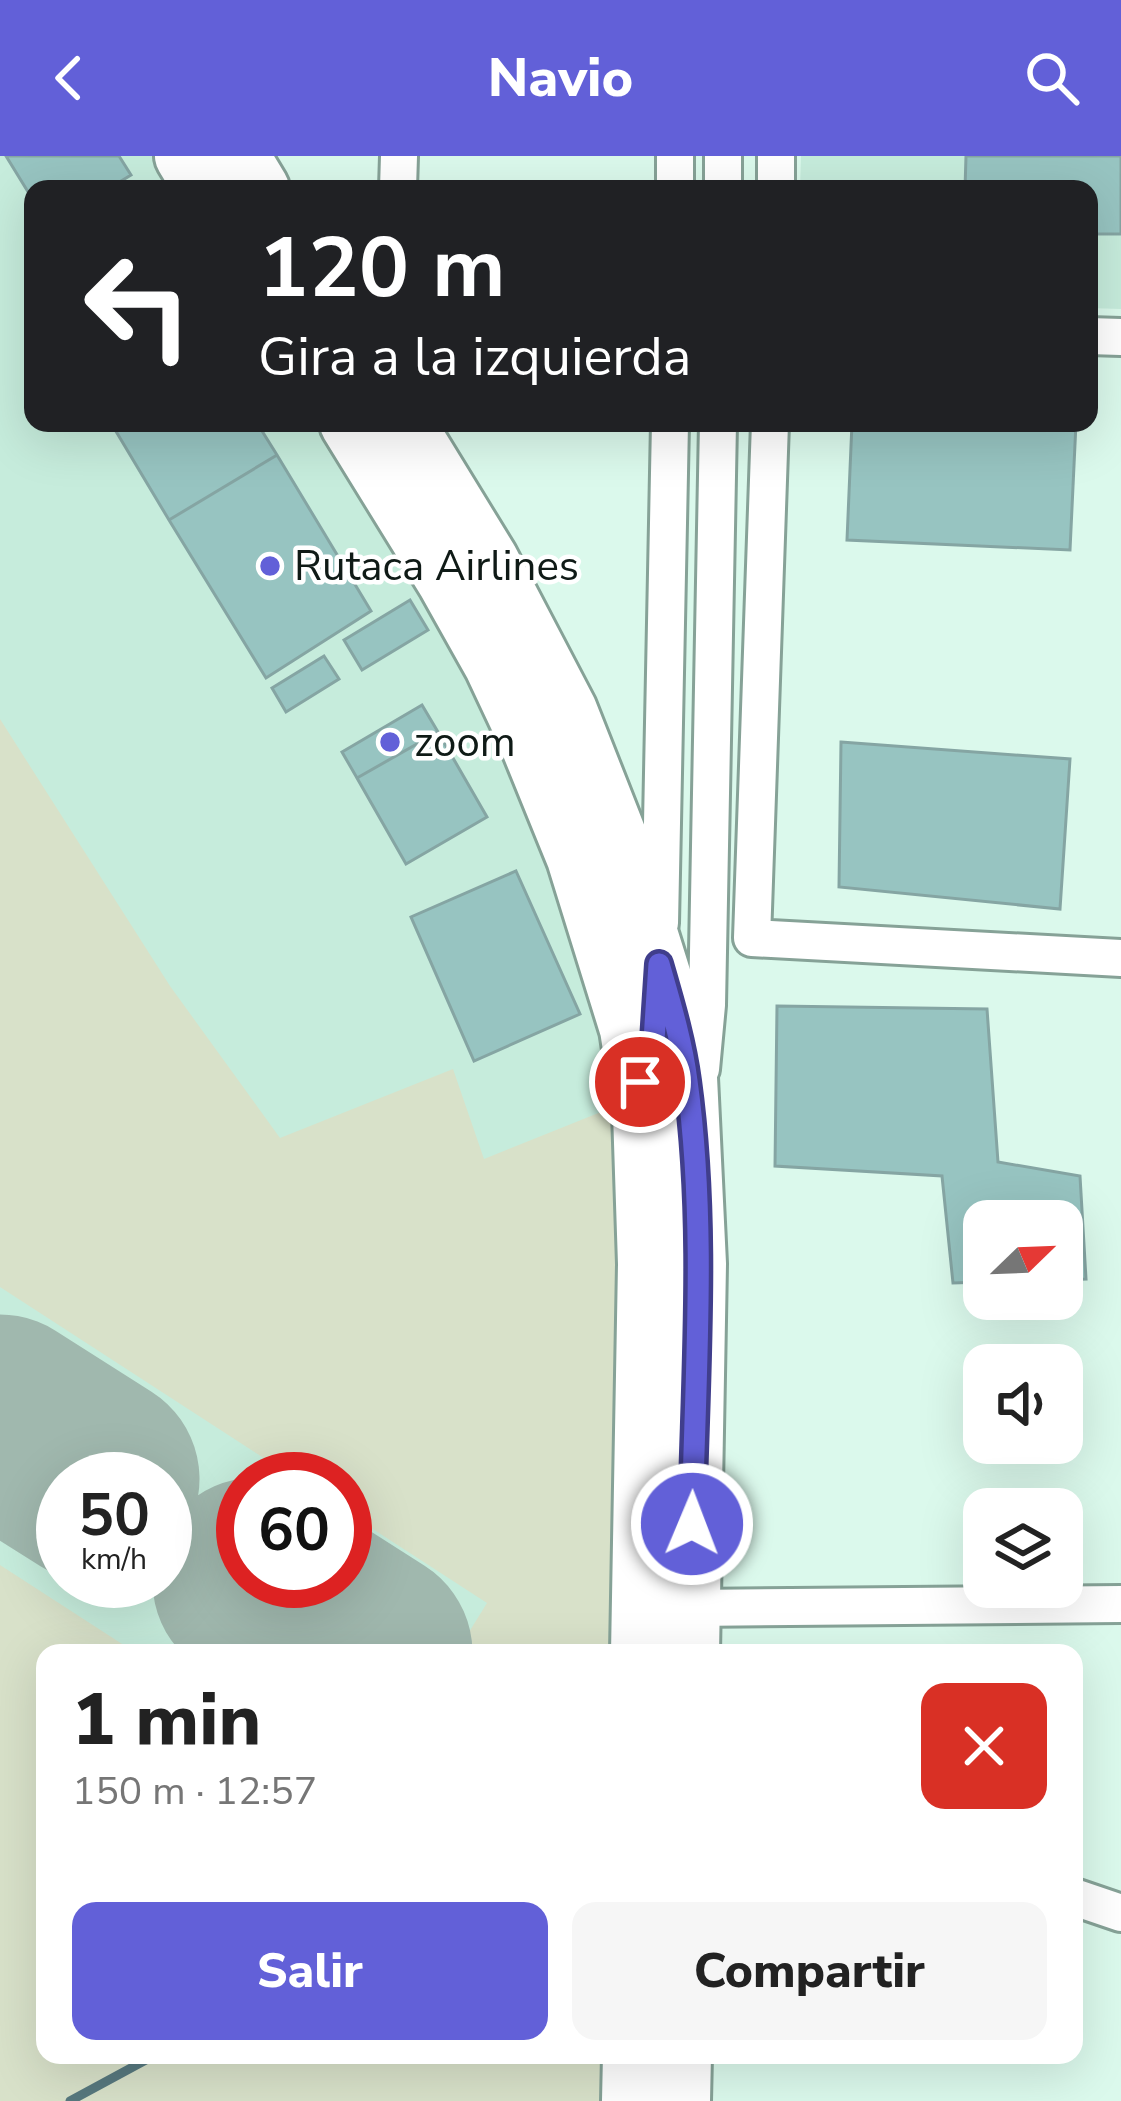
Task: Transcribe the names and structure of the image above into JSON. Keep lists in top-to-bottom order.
{
  "places": ["Rutaca Airlines", "zoom"],
  "north": "top right",
  "page": {
    "header": "Navio",
    "turn": ["120 m", "Gira a la izquierda"],
    "speed": "50 km/h",
    "limit": "60",
    "heading": ["1 min", "150 m · 12:57"],
    "buttons": ["Salir", "Compartir"]
  }
}
